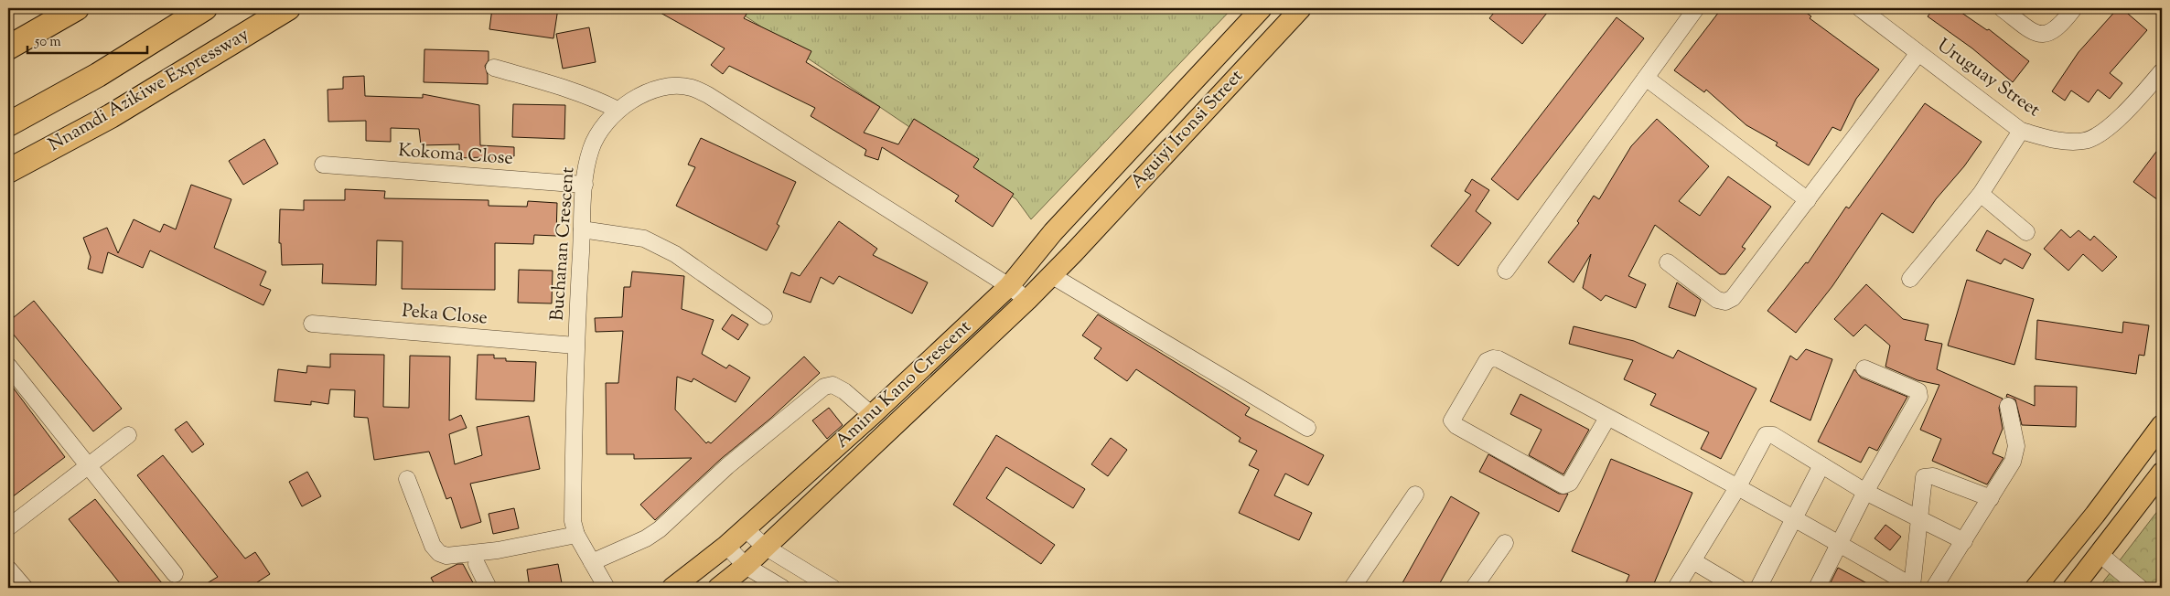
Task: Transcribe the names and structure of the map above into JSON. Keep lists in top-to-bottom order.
{
  "streets": {
    "highway": ["Nnamdi Azikiwe Expressway"],
    "main road": ["Aguiyi Ironsi Street", "Aminu Kano Crescent"],
    "street": [
      "Uruguay Street",
      "Kokoma Close",
      "Buchanan Crescent",
      "Peka Close"
    ]
  },
  "crossings": [
    ["Aguiyi Ironsi Street", "Aminu Kano Crescent"],
    ["Kokoma Close", "Buchanan Crescent"],
    ["Buchanan Crescent", "Peka Close"],
    ["Buchanan Crescent", "Aminu Kano Crescent"]
  ],
  "scale_bar": "50 m"
}
